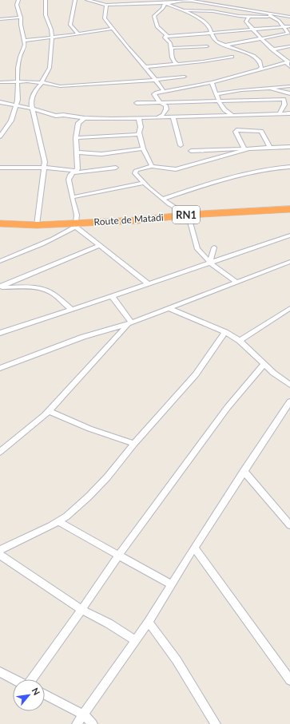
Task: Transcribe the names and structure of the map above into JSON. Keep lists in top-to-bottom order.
{
  "streets": {
    "highway": ["RN1", "Route de Matadi"]
  },
  "crossings": [
    ["RN1", "Route de Matadi"]
  ],
  "north": "top right"
}
